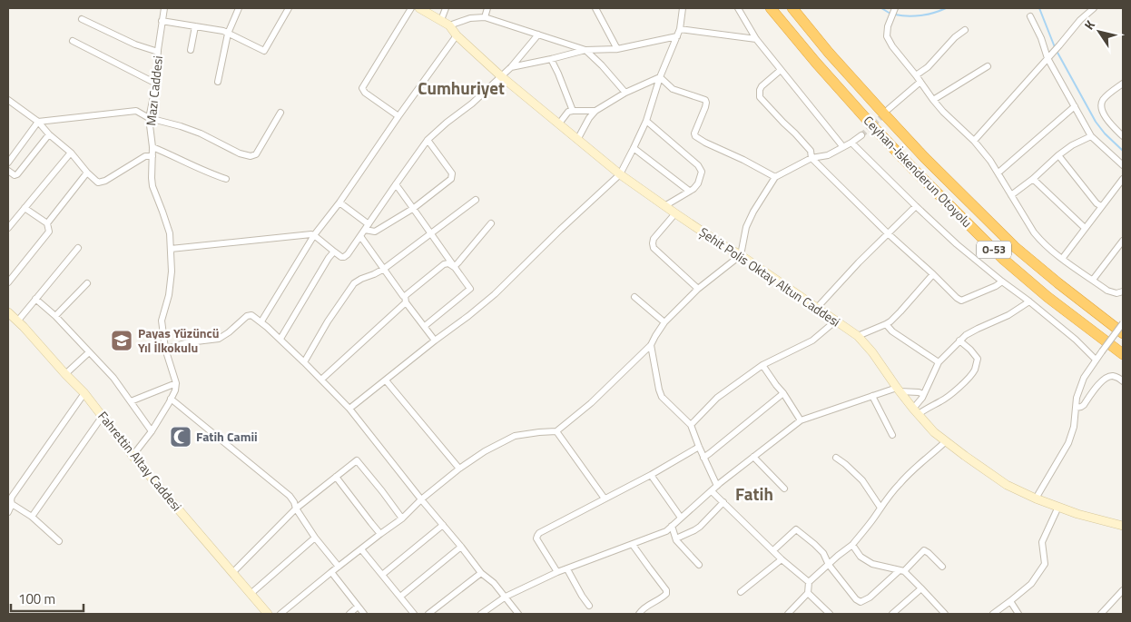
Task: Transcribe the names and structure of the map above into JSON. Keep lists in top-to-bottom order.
{
  "streets": {
    "highway": ["Ceyhan-İskenderun Otoyolu", "O-53"],
    "street": ["Mazı Caddesi", "Şehit Polis Oktay Altun Caddesi", "Fahrettin Altay Caddesi"]
  },
  "districts": ["Cumhuriyet", "Fatih"],
  "places": {
    "school or university": ["Payas Yüzüncü Yıl İlkokulu"],
    "mosque": ["Fatih Camii"]
  },
  "scale_bar": "100 m",
  "north": "top left"
}
